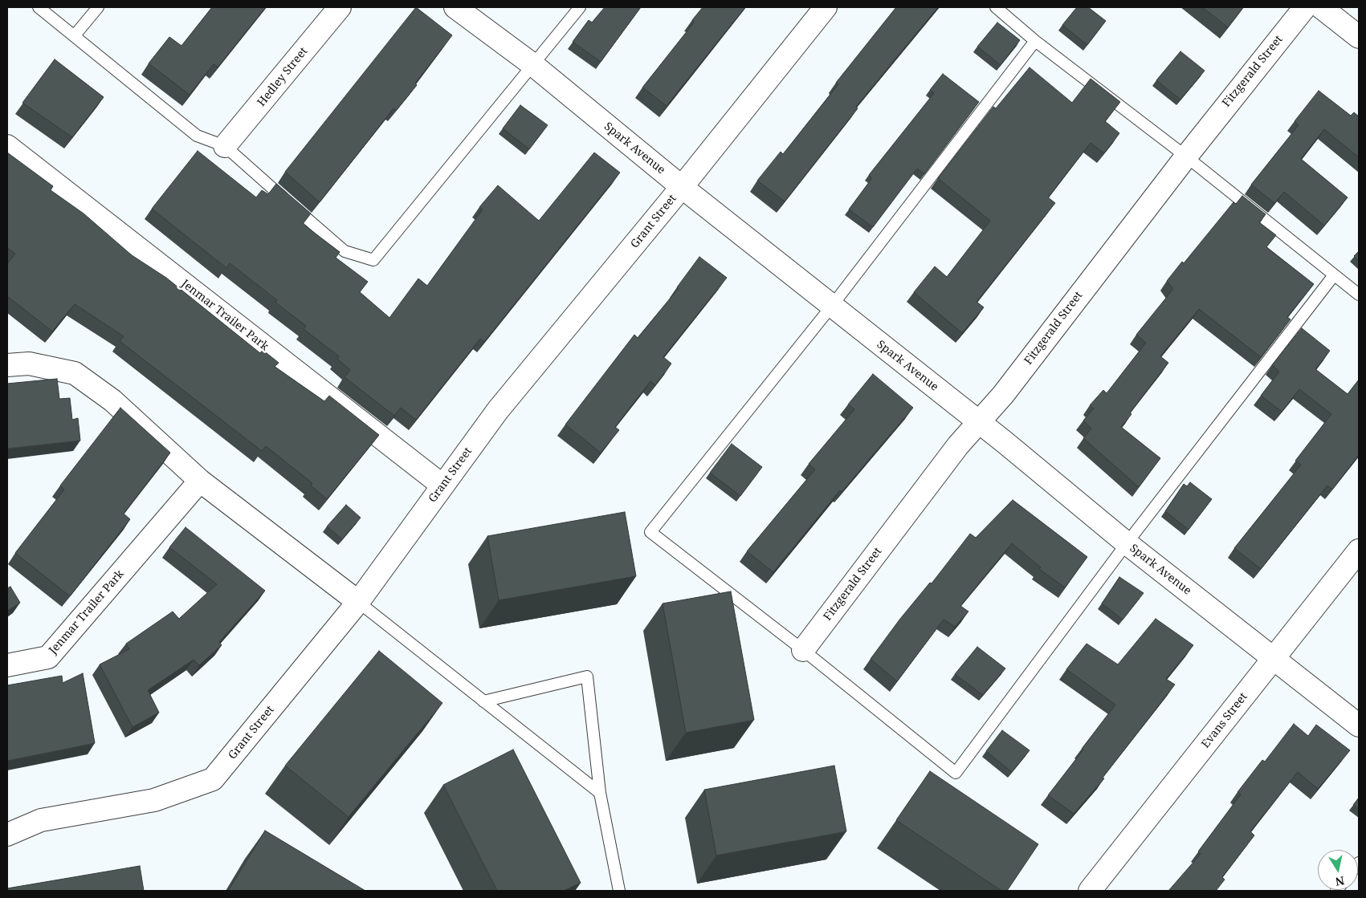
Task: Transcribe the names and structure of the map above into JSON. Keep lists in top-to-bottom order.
{
  "streets": {
    "street": [
      "Fitzgerald Street",
      "Hedley Street",
      "Spark Avenue",
      "Grant Street",
      "Jenmar Trailer Park",
      "Evans Street"
    ]
  },
  "crossings": [
    ["Fitzgerald Street", "Spark Avenue"],
    ["Spark Avenue", "Grant Street"],
    ["Spark Avenue", "Evans Street"],
    ["Grant Street", "Jenmar Trailer Park"]
  ],
  "north": "bottom"
}
